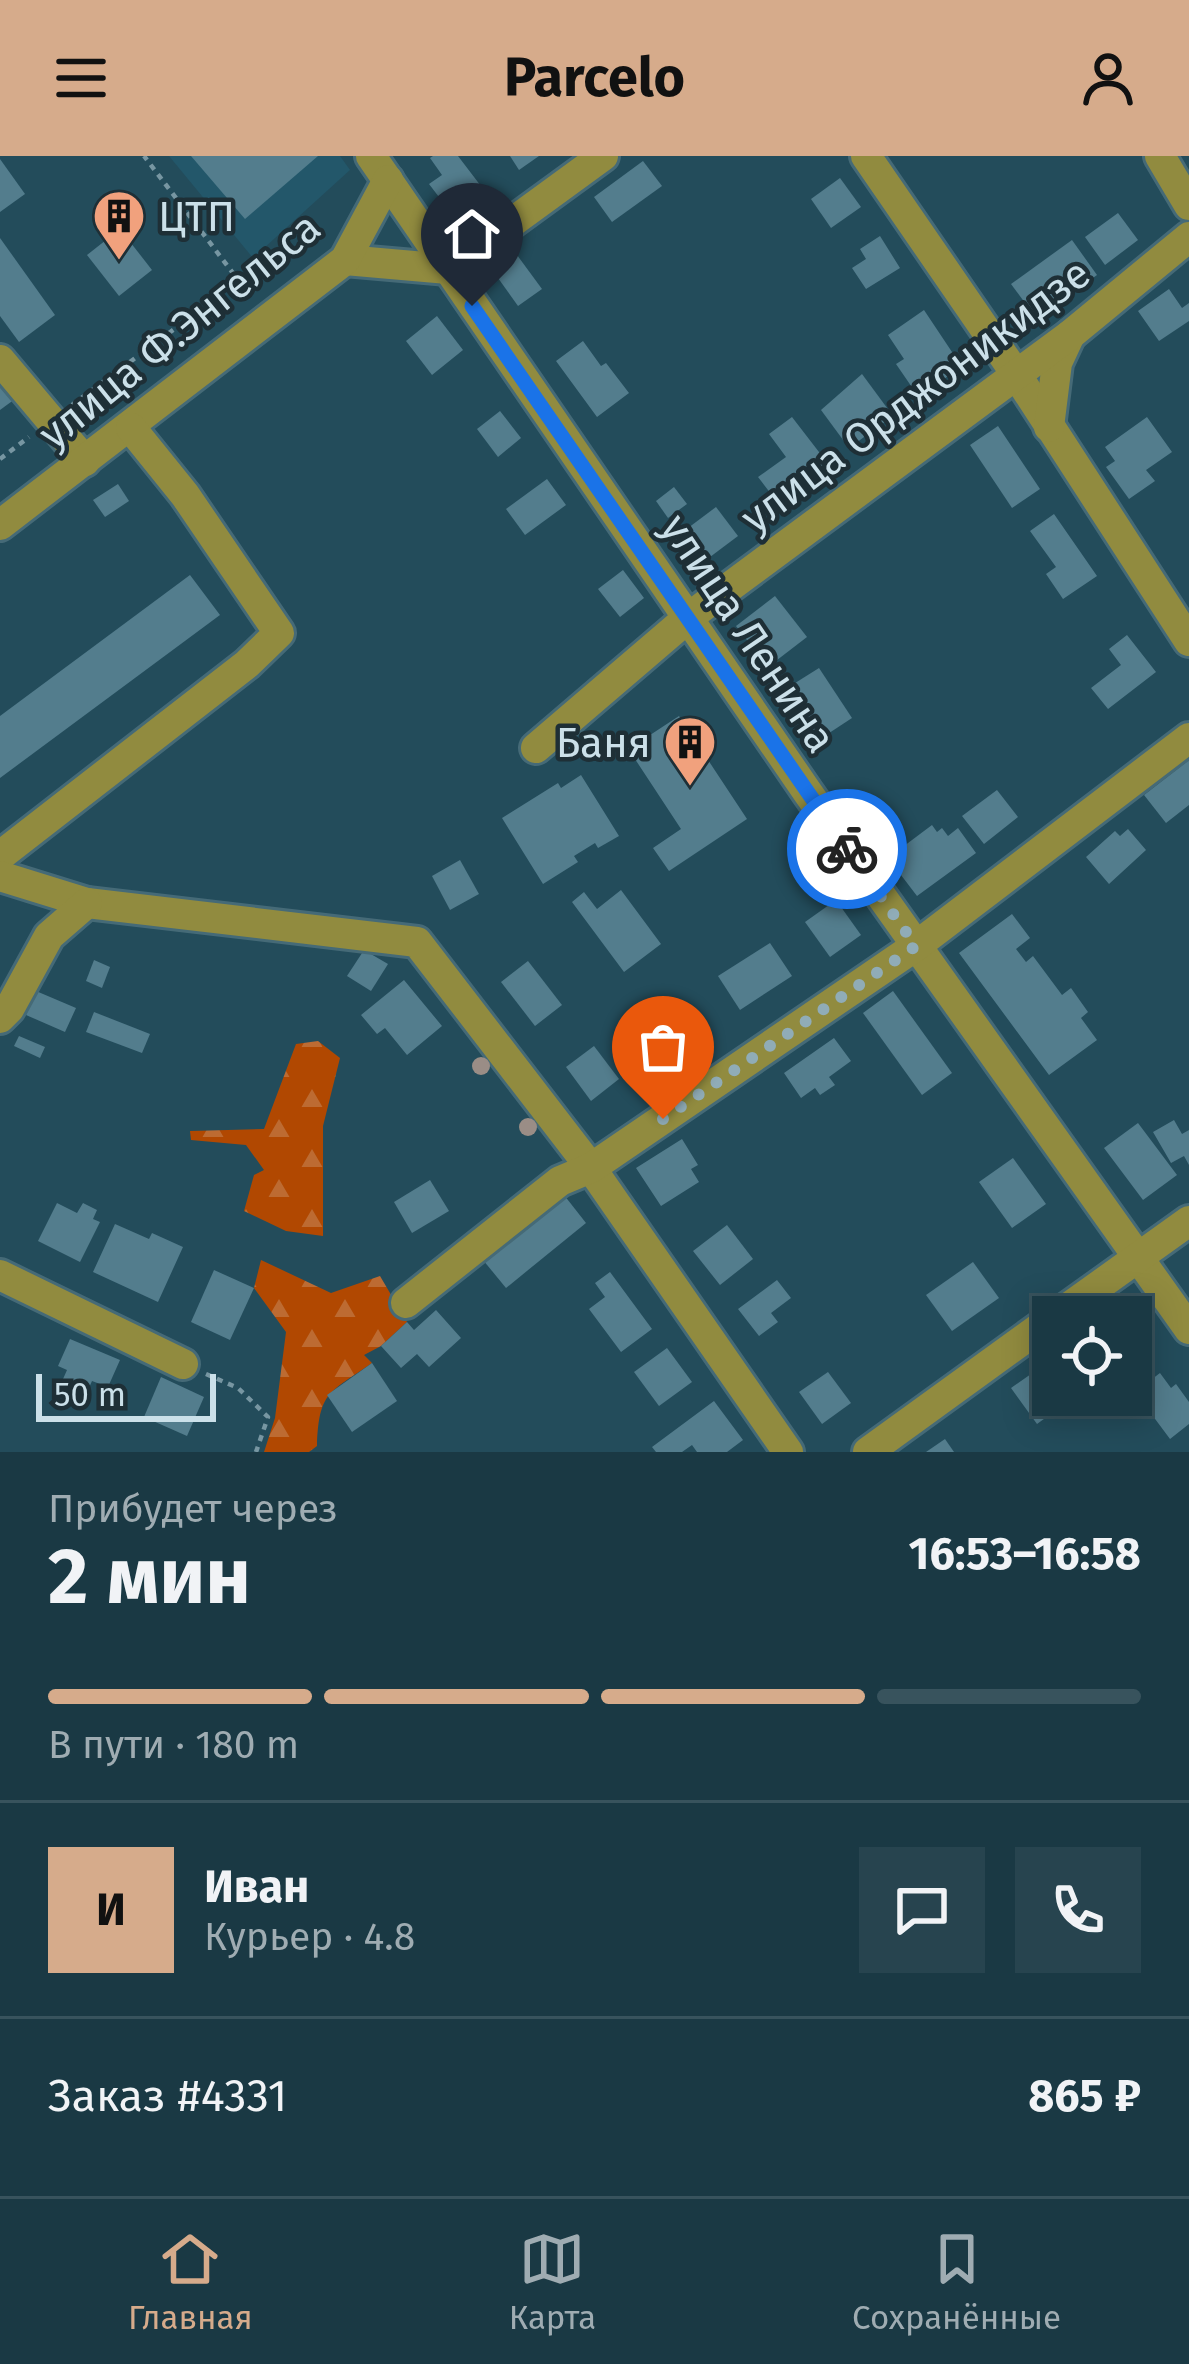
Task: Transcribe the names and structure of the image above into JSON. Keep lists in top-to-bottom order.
{
  "streets": {
    "street": ["улица Ф.Энгельса", "улица Орджоникидзе", "улица Ленина"]
  },
  "crossings": [
    ["улица Ф.Энгельса", "улица Ленина"],
    ["улица Орджоникидзе", "улица Ленина"]
  ],
  "places": {
    "building": ["ЦТП", "Баня"]
  },
  "scale_bar": "50 m",
  "page": {
    "header": "Parcelo",
    "scale": "50 m",
    "heading": ["2 мин", "Прибудет через", "16:53–16:58"],
    "panel": [
      "Иван",
      "Курьер · 4.8",
      "Заказ #4331",
      "865 ₽"
    ],
    "bar": "В пути · 180 m",
    "round": "И",
    "tabs": ["Главная", "Карта", "Сохранённые"]
  }
}
